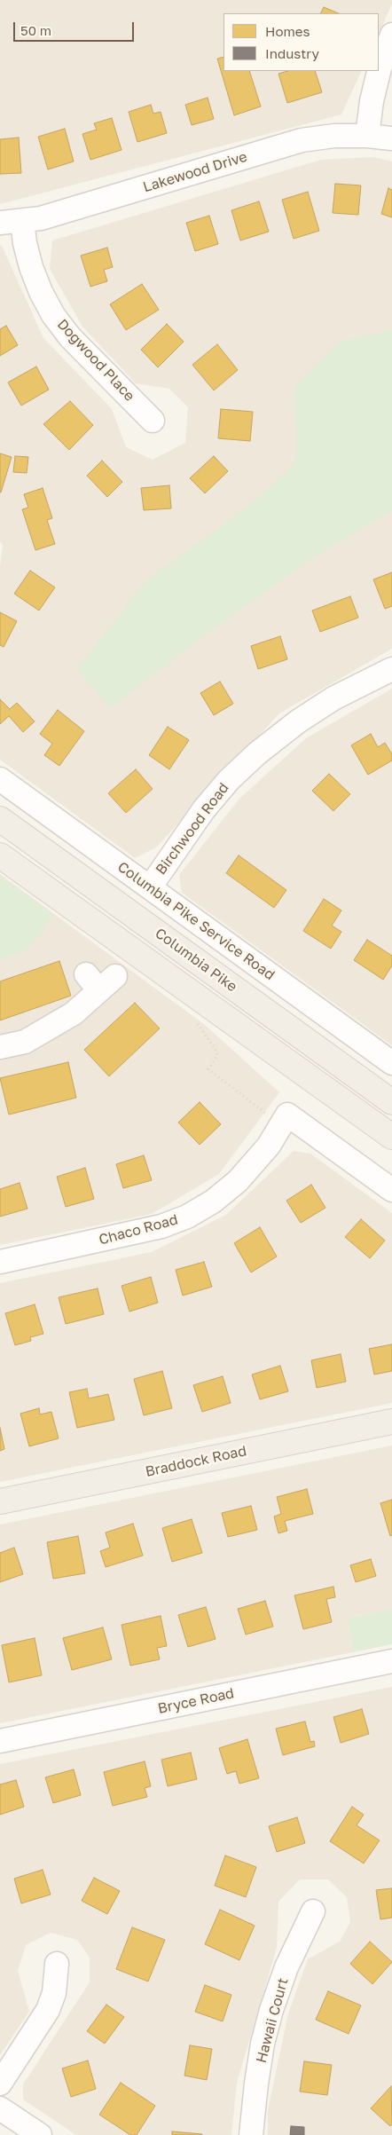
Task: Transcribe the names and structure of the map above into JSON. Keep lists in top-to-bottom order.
{
  "streets": {
    "main road": ["Columbia Pike", "Braddock Road"],
    "street": [
      "Lakewood Drive",
      "Dogwood Place",
      "Birchwood Road",
      "Columbia Pike Service Road",
      "Chaco Road",
      "Bryce Road",
      "Hawaii Court"
    ]
  },
  "crossings": [
    ["Lakewood Drive", "Dogwood Place"],
    ["Birchwood Road", "Columbia Pike Service Road"]
  ],
  "legend": ["Homes", "Industry"],
  "scale_bar": "50 m"
}
